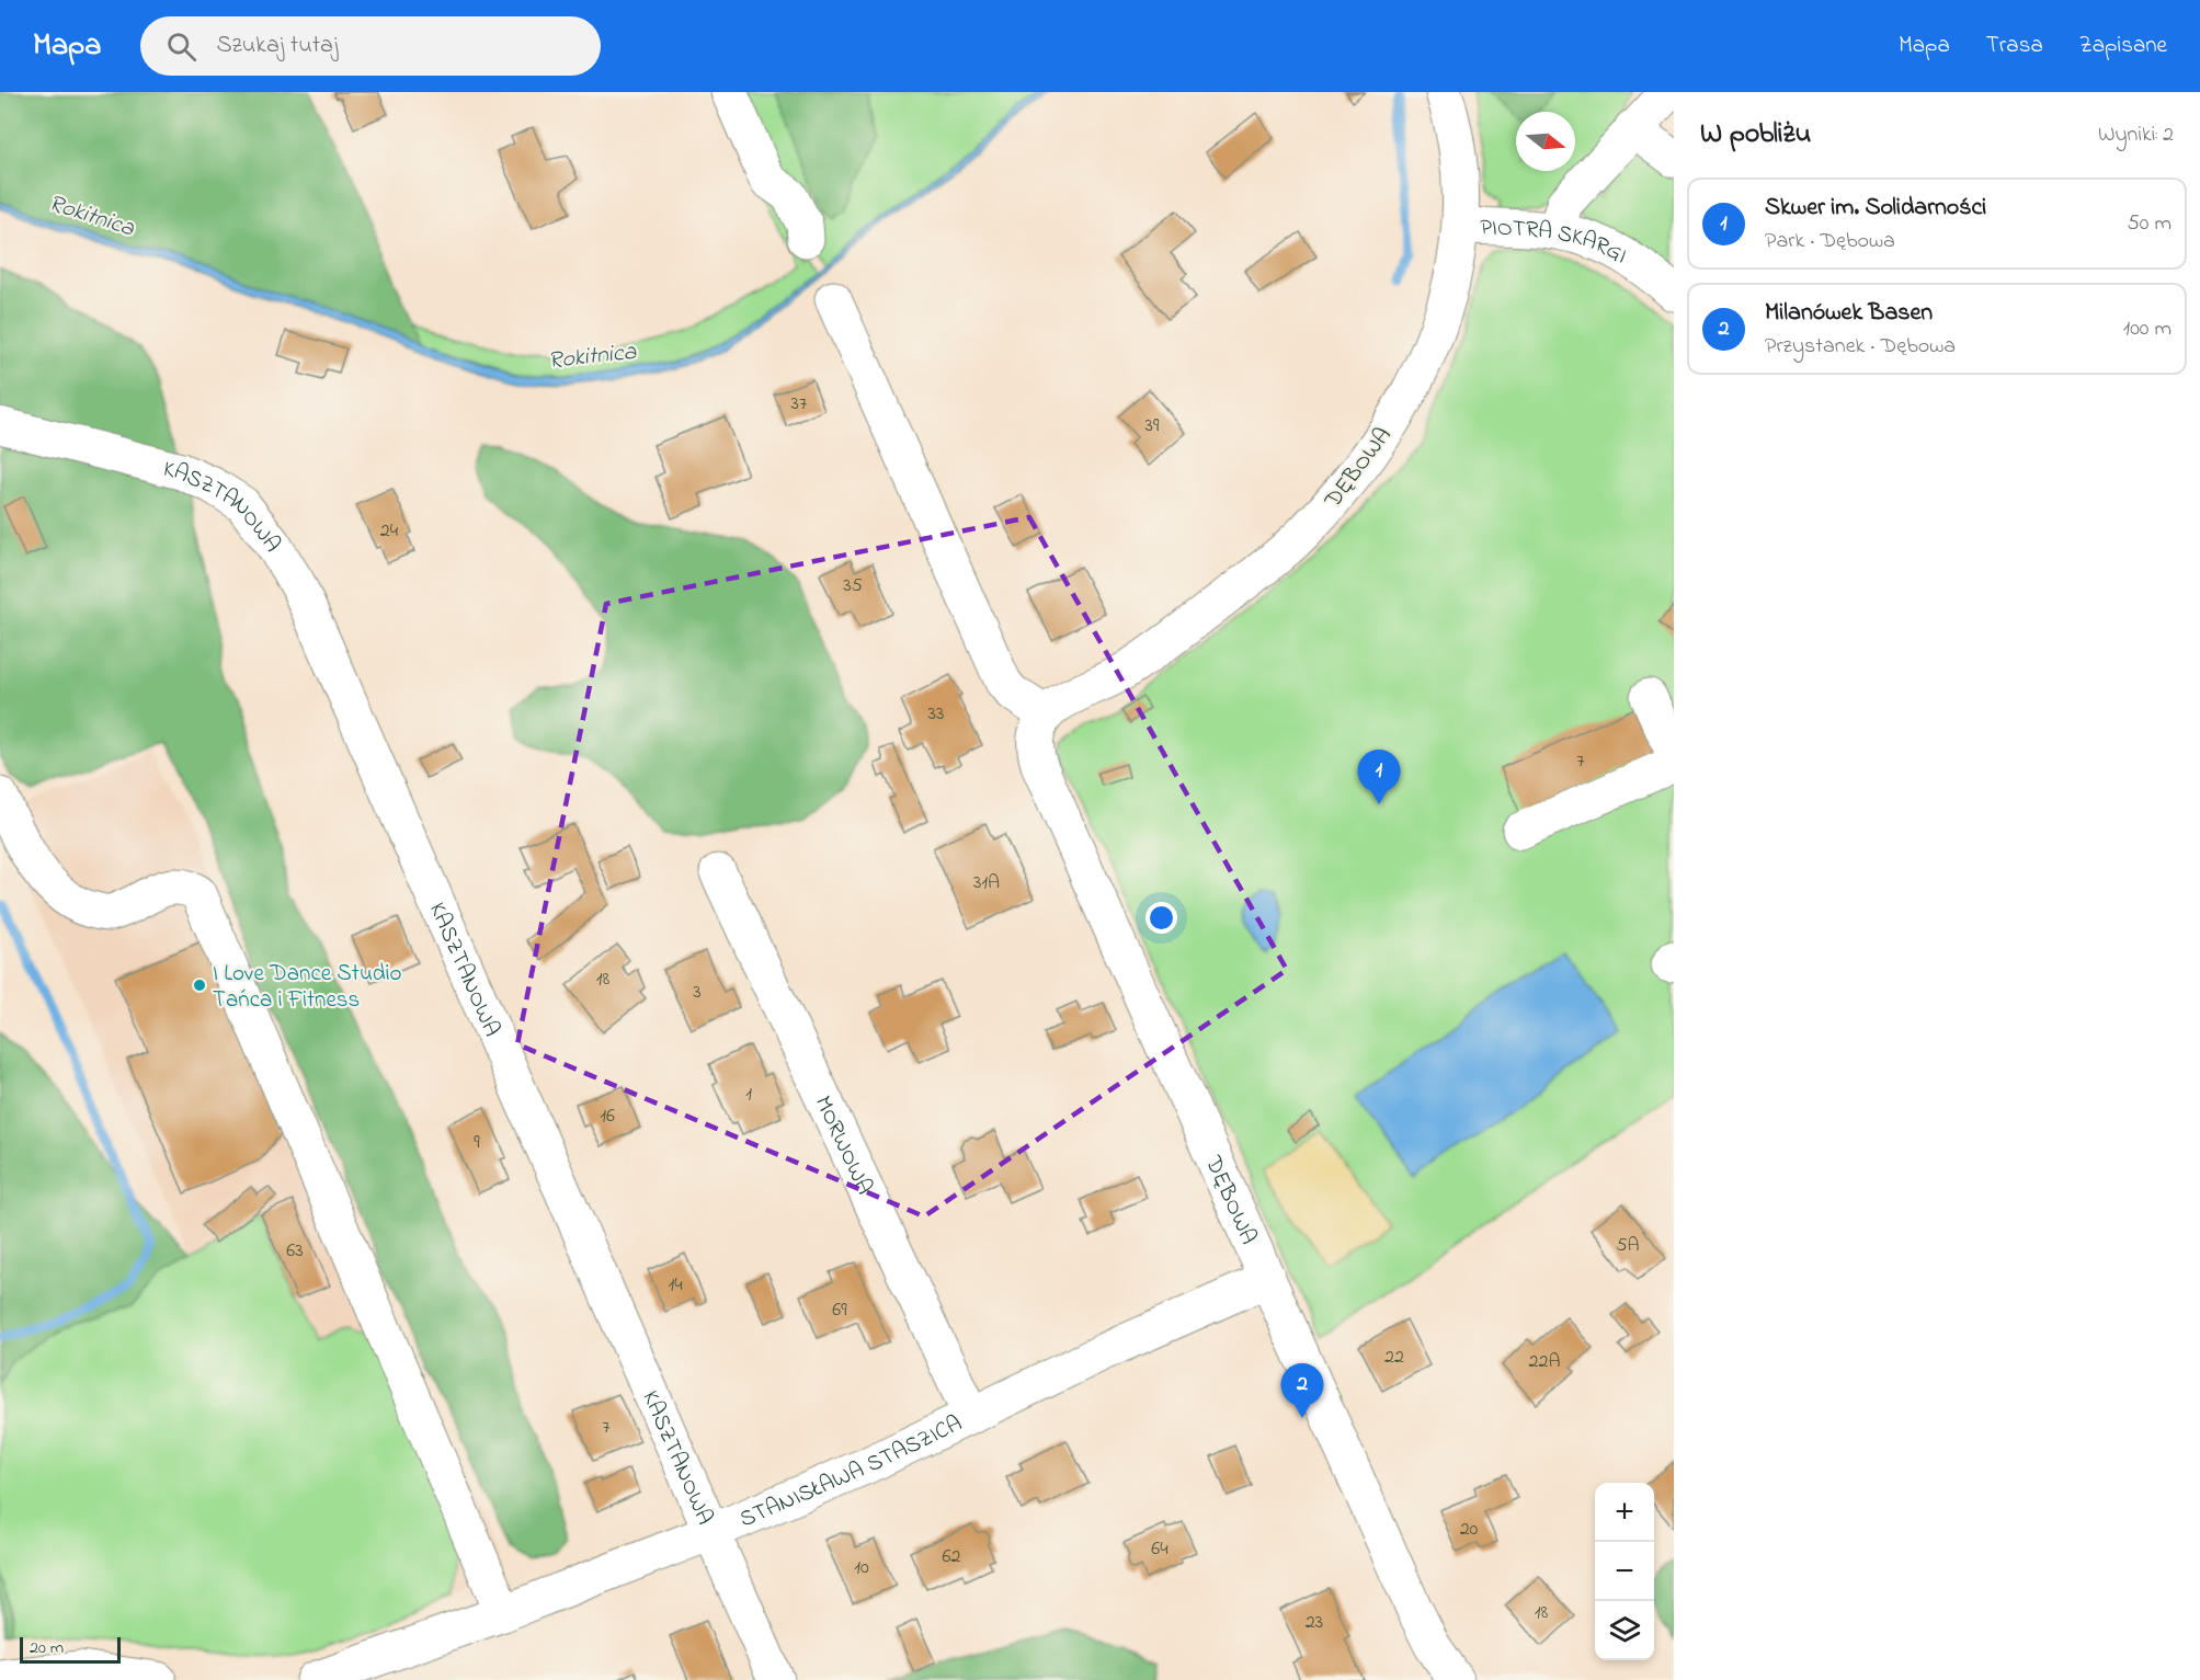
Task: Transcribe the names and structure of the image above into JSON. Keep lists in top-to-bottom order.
{
  "streets": {
    "street": [
      "PIOTRA SKARGI",
      "DĘBOWA",
      "KASZTANOWA",
      "MORWOWA",
      "STANISŁAWA STASZICA"
    ]
  },
  "crossings": [
    ["PIOTRA SKARGI", "DĘBOWA"],
    ["DĘBOWA", "STANISŁAWA STASZICA"],
    ["KASZTANOWA", "STANISŁAWA STASZICA"],
    ["MORWOWA", "STANISŁAWA STASZICA"]
  ],
  "water": ["Rokitnica"],
  "places": ["I Love Dance Studio Tańca i Fitness"],
  "house_numbers": [
    "37",
    "39",
    "24",
    "35",
    "33",
    "7",
    "31A",
    "18",
    "3",
    "1",
    "16",
    "9",
    "5A",
    "63",
    "14",
    "69",
    "22",
    "22A",
    "7",
    "20",
    "64",
    "62",
    "10",
    "18",
    "23"
  ],
  "scale_bar": "20 m",
  "north": "right",
  "page": {
    "header": "Mapa",
    "search": "Szukaj tutaj",
    "nav": ["Mapa", "Trasa", "Zapisane"],
    "heading": ["W pobliżu", "Wyniki: 2"],
    "list": [
      {
        "mark": "1",
        "name": "Skwer im. Solidarności",
        "note": "Park · Dębowa",
        "value": "50 m"
      },
      {
        "mark": "2",
        "name": "Milanówek Basen",
        "note": "Przystanek · Dębowa",
        "value": "100 m"
      }
    ],
    "pins": ["1", "2"],
    "map_buttons": ["+", "−"],
    "scale": "20 m"
  }
}
